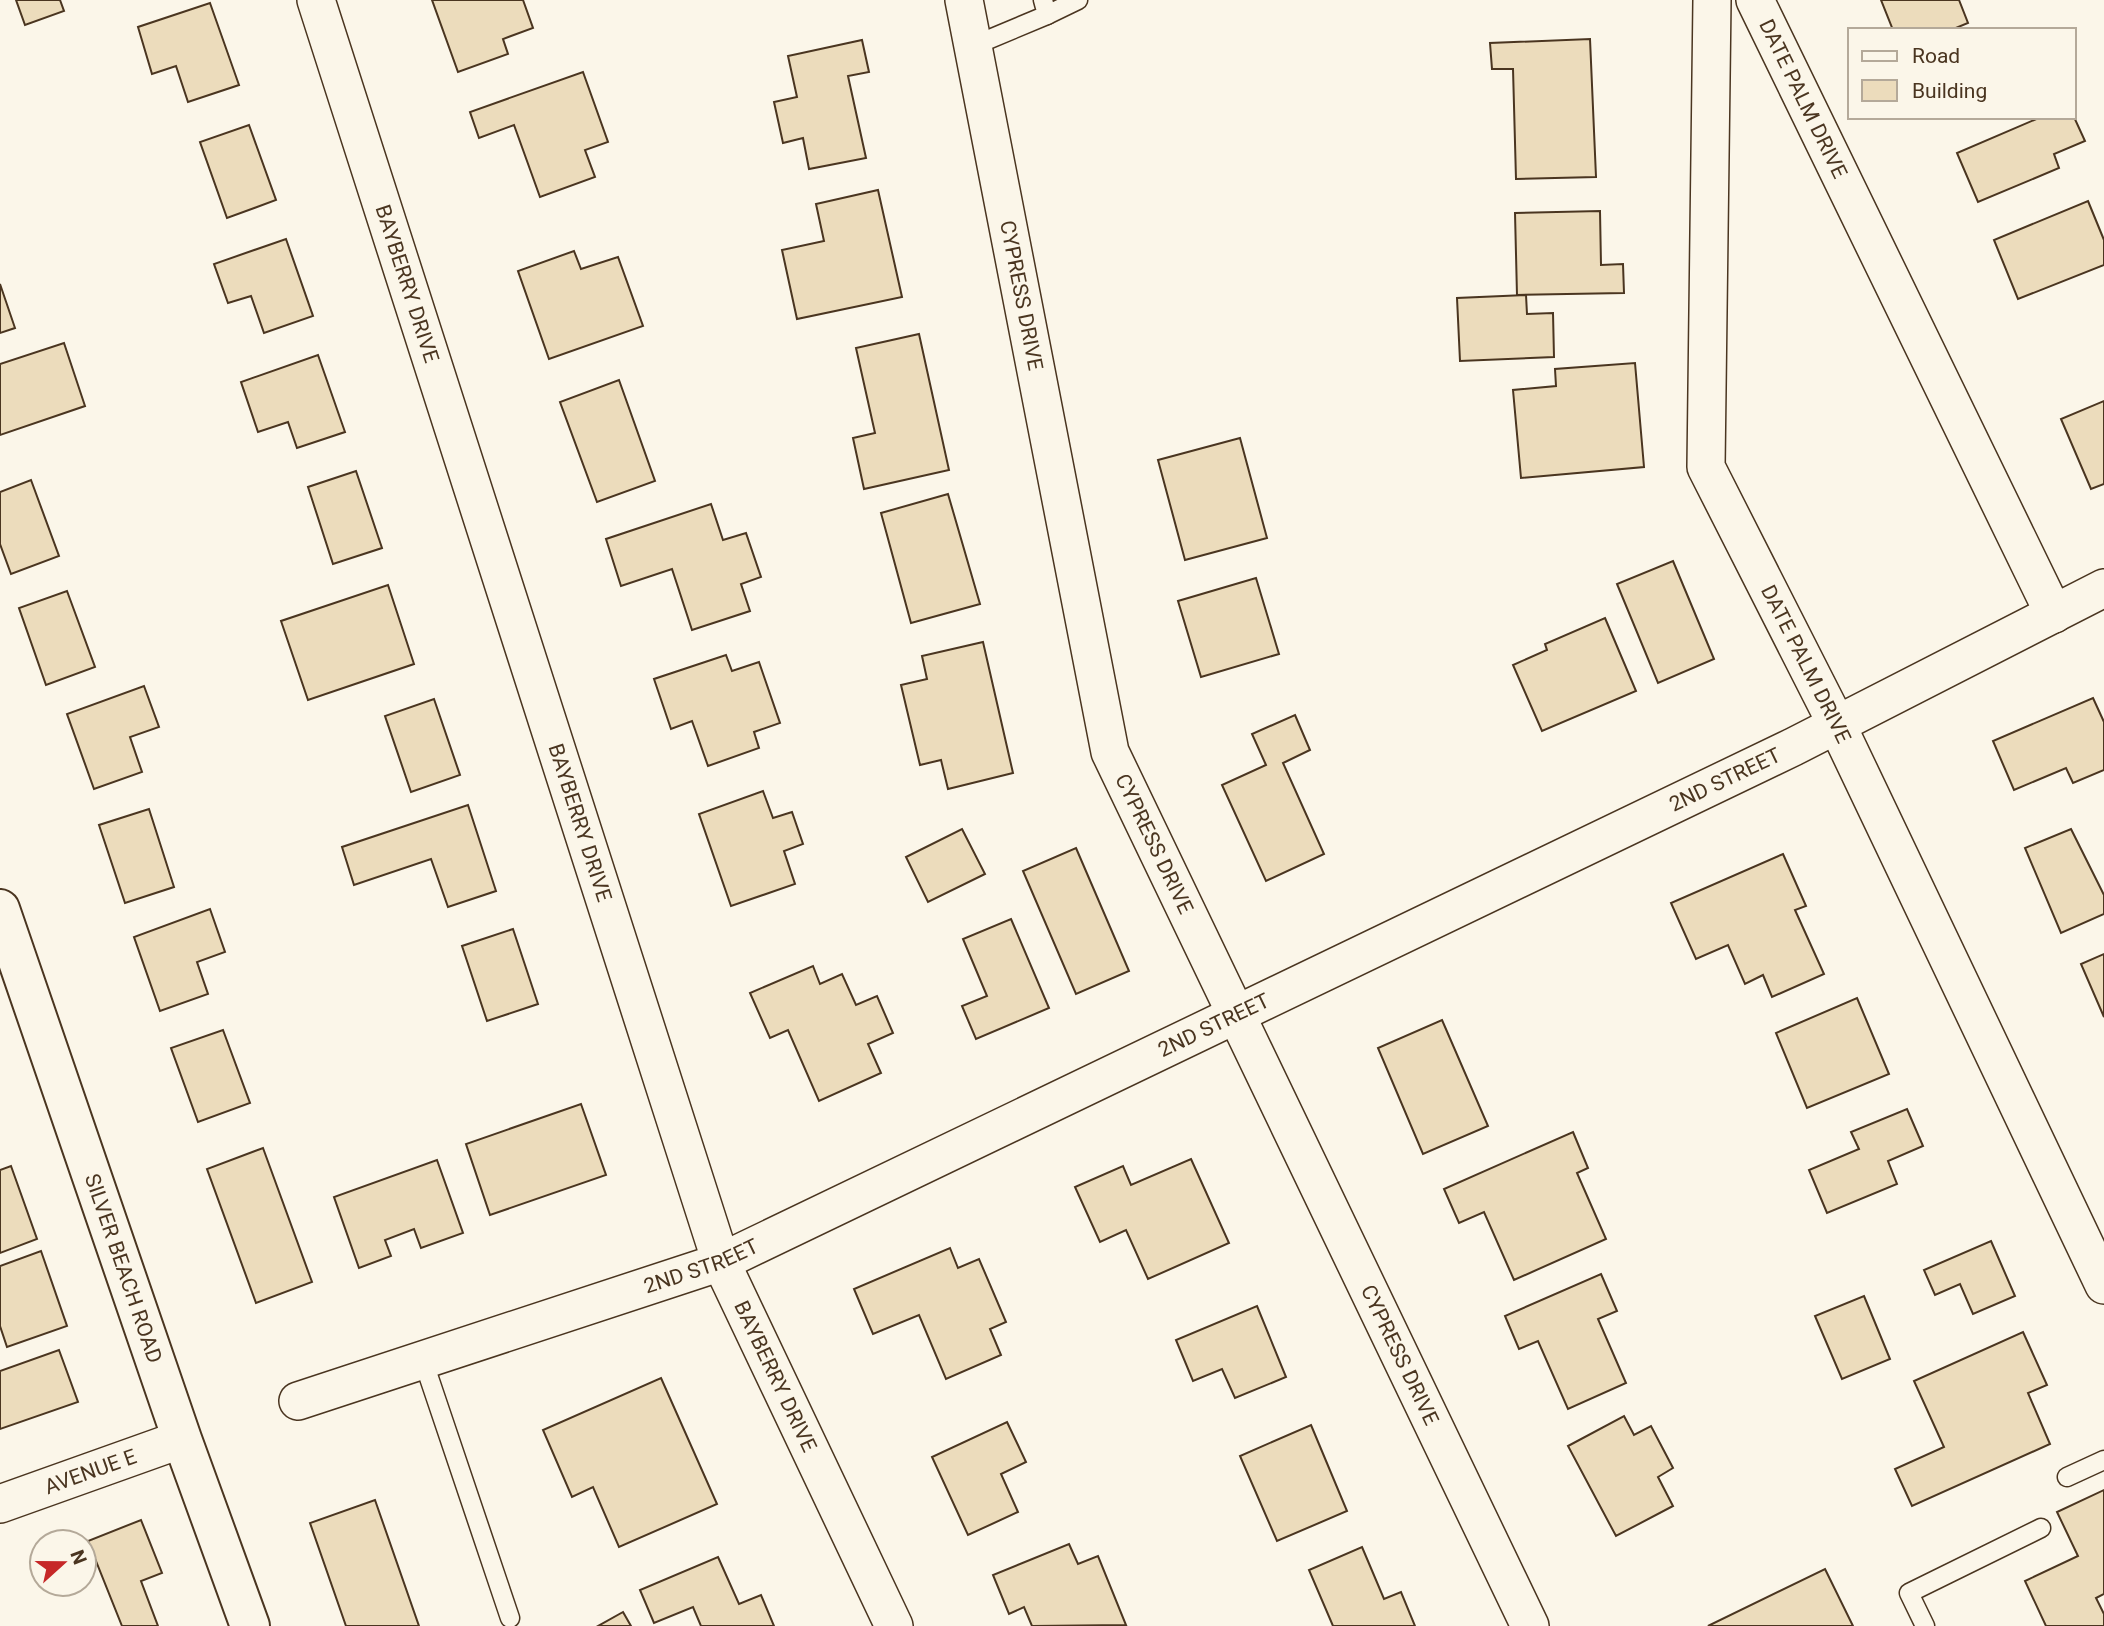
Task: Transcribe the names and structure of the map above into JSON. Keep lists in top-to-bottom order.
{
  "streets": {
    "street": [
      "DATE PALM DRIVE",
      "BAYBERRY DRIVE",
      "CYPRESS DRIVE",
      "2ND STREET",
      "SILVER BEACH ROAD",
      "AVENUE E"
    ]
  },
  "crossings": [
    ["DATE PALM DRIVE", "2ND STREET"],
    ["BAYBERRY DRIVE", "2ND STREET"],
    ["CYPRESS DRIVE", "2ND STREET"],
    ["SILVER BEACH ROAD", "AVENUE E"]
  ],
  "legend": ["Road", "Building"],
  "north": "right"
}
